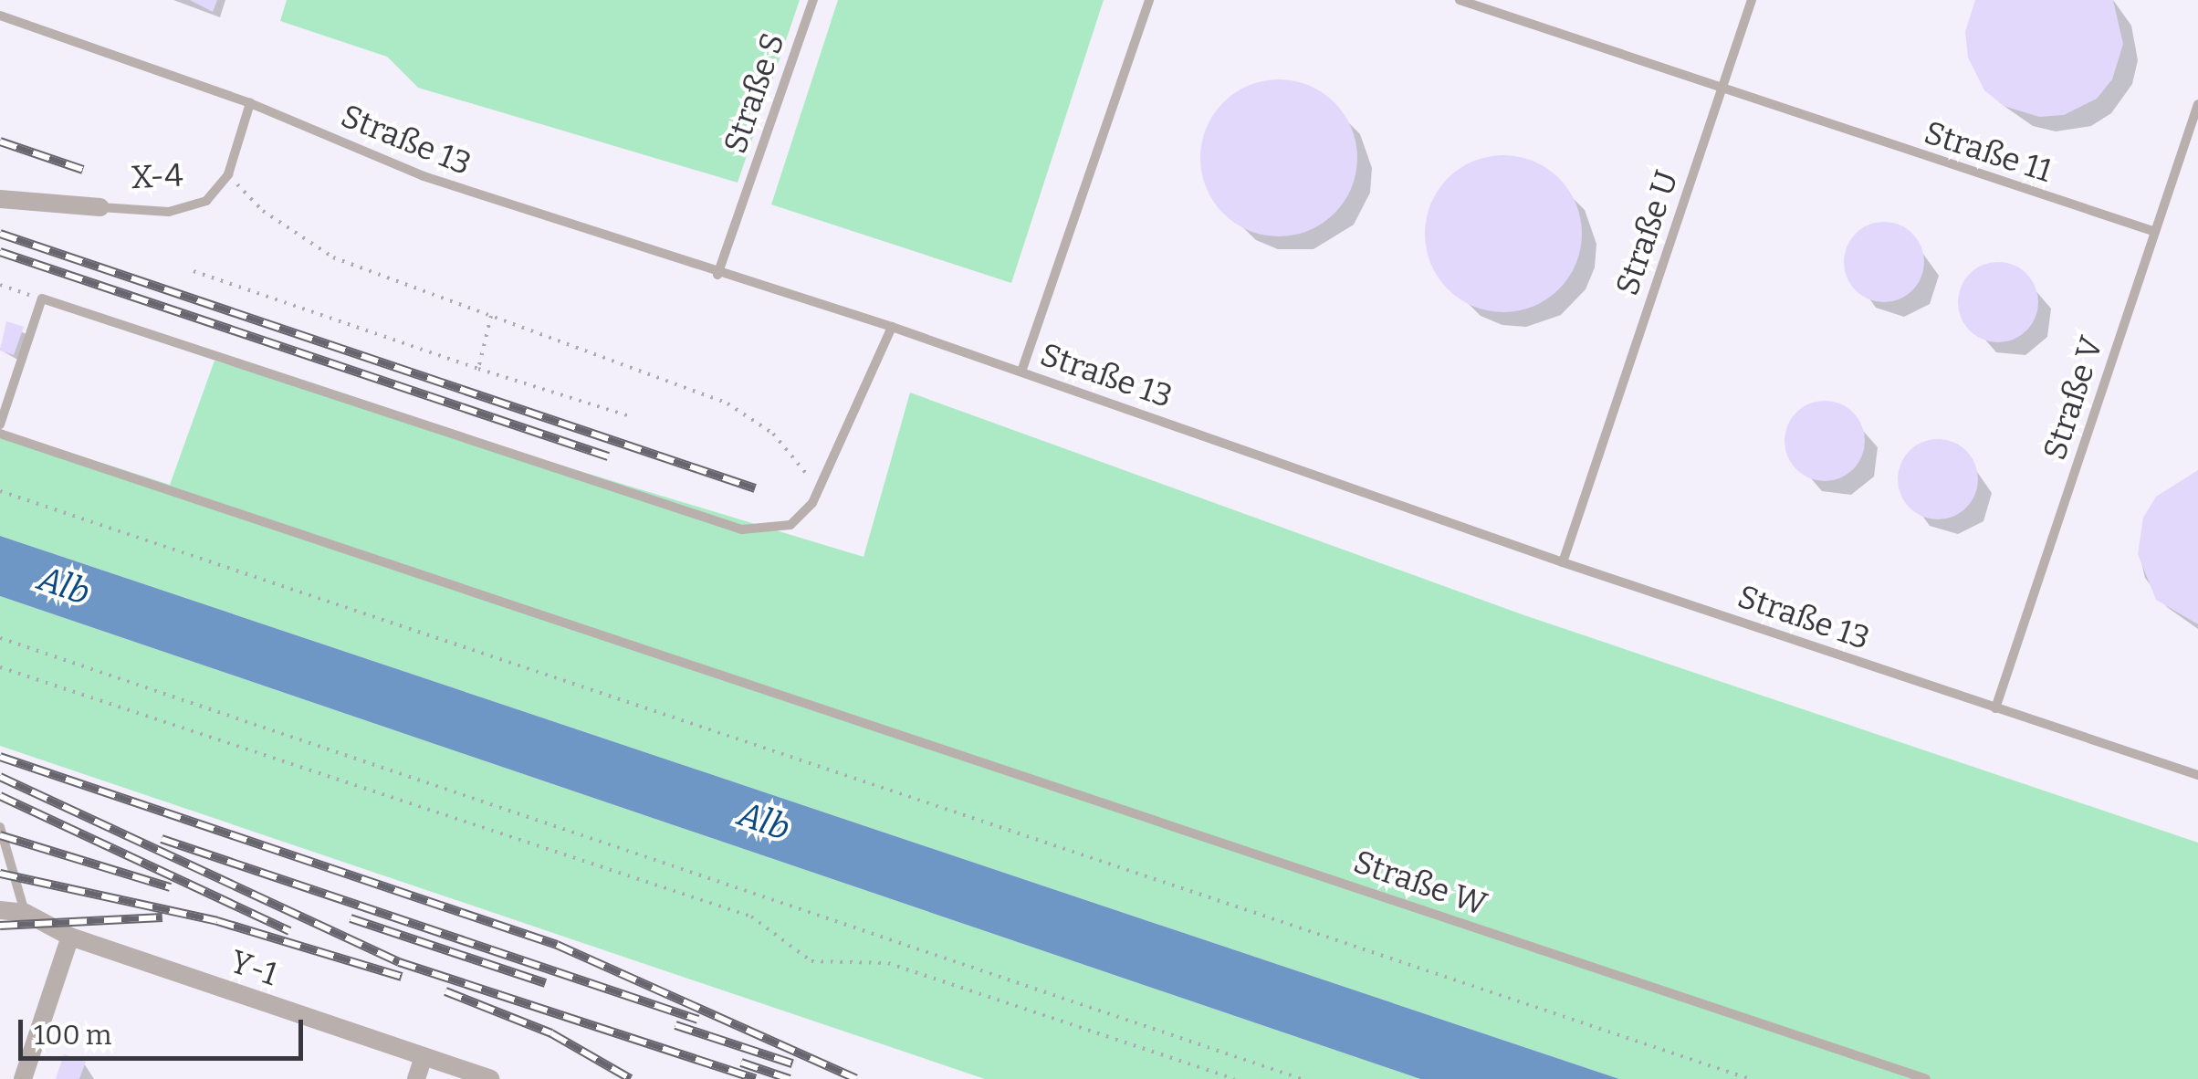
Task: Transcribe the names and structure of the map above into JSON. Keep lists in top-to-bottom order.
{
  "streets": {
    "street": ["X-4", "Y-1"],
    "lane": [
      "Straße S",
      "Straße 13",
      "Straße 11",
      "Straße U",
      "Straße V",
      "Straße W"
    ]
  },
  "crossings": [
    ["Straße S", "Straße 13"],
    ["Straße 13", "X-4"],
    ["Straße 13", "Straße U"],
    ["Straße 13", "Straße V"],
    ["Straße 11", "Straße U"],
    ["Straße 11", "Straße V"]
  ],
  "water": ["Alb"],
  "scale_bar": "100 m"
}
